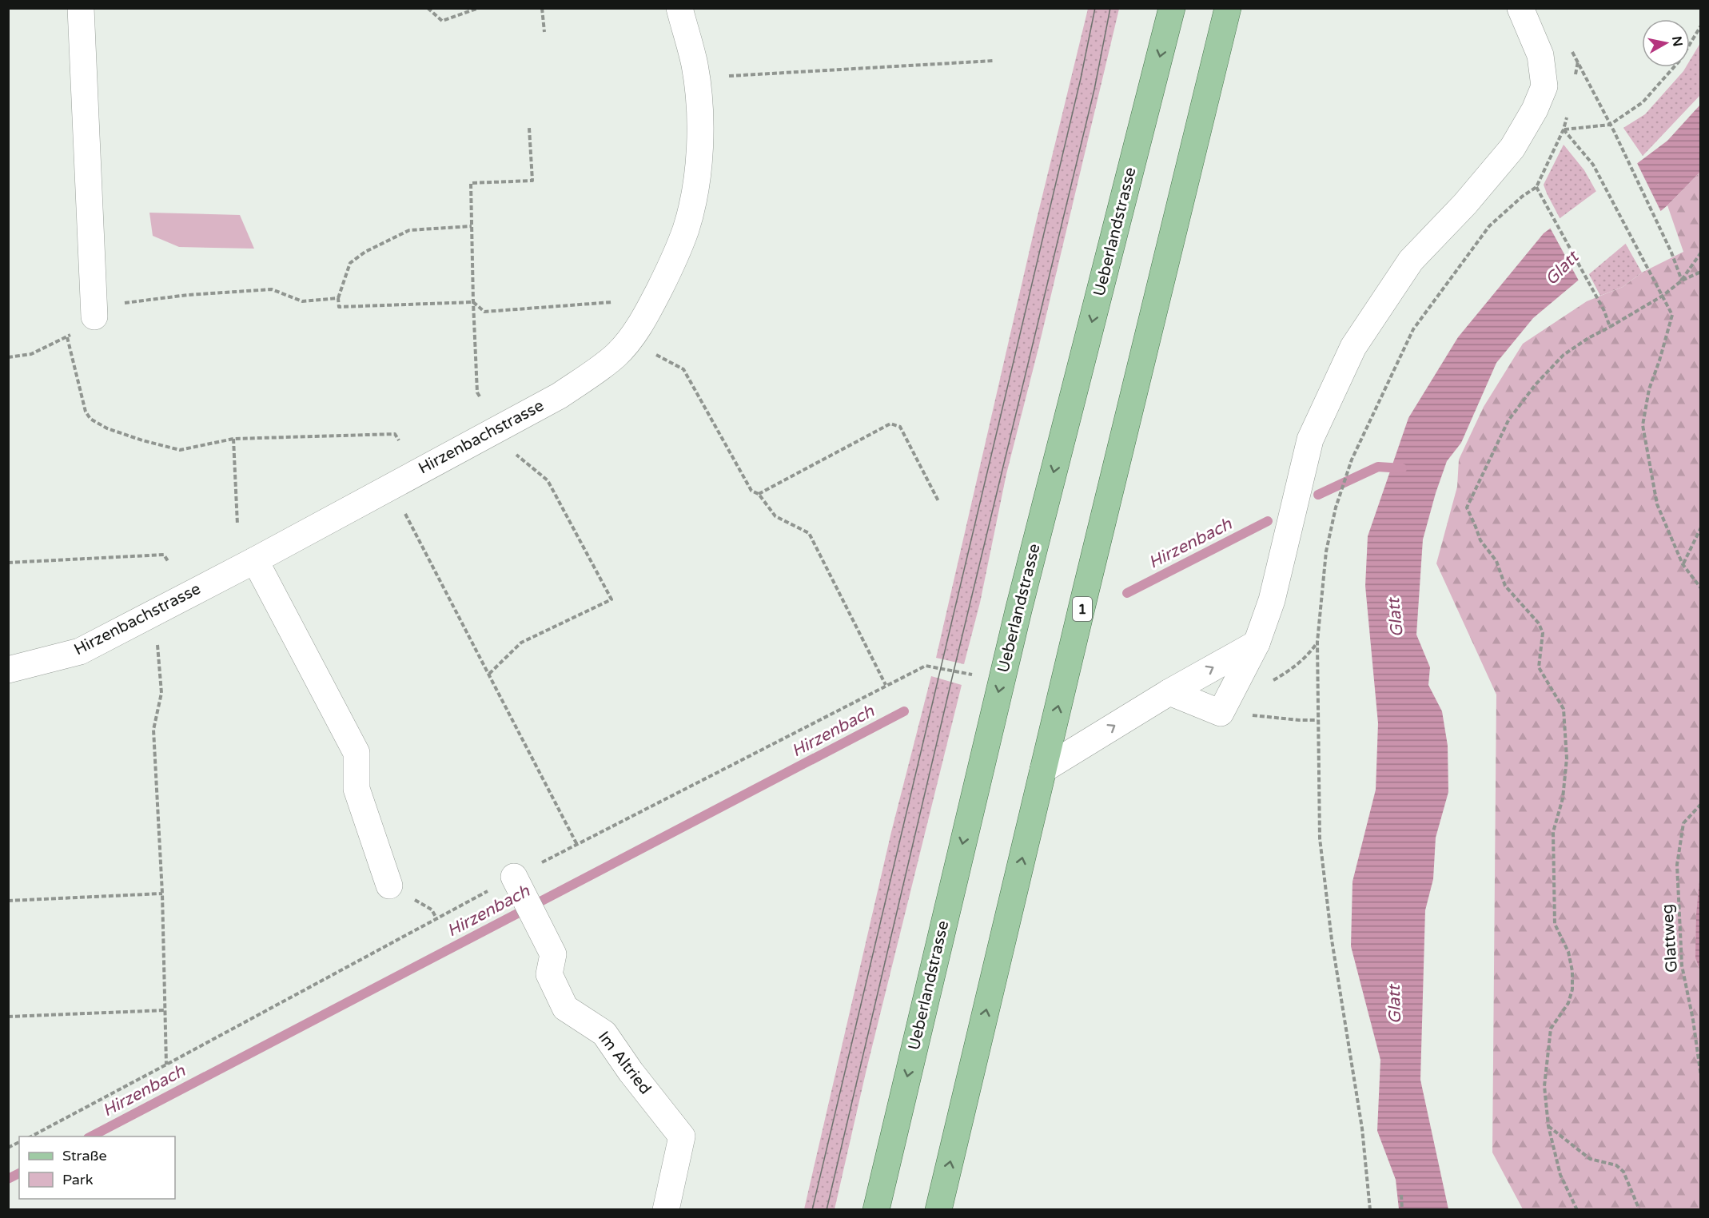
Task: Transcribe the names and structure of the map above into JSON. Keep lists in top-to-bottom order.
{
  "streets": {
    "main road": ["Ueberlandstrasse", "1"],
    "street": ["Hirzenbachstrasse", "Im Altried"],
    "path": ["Glattweg"]
  },
  "water": ["Glatt", "Hirzenbach"],
  "legend": ["Straße", "Park"],
  "north": "right"
}
